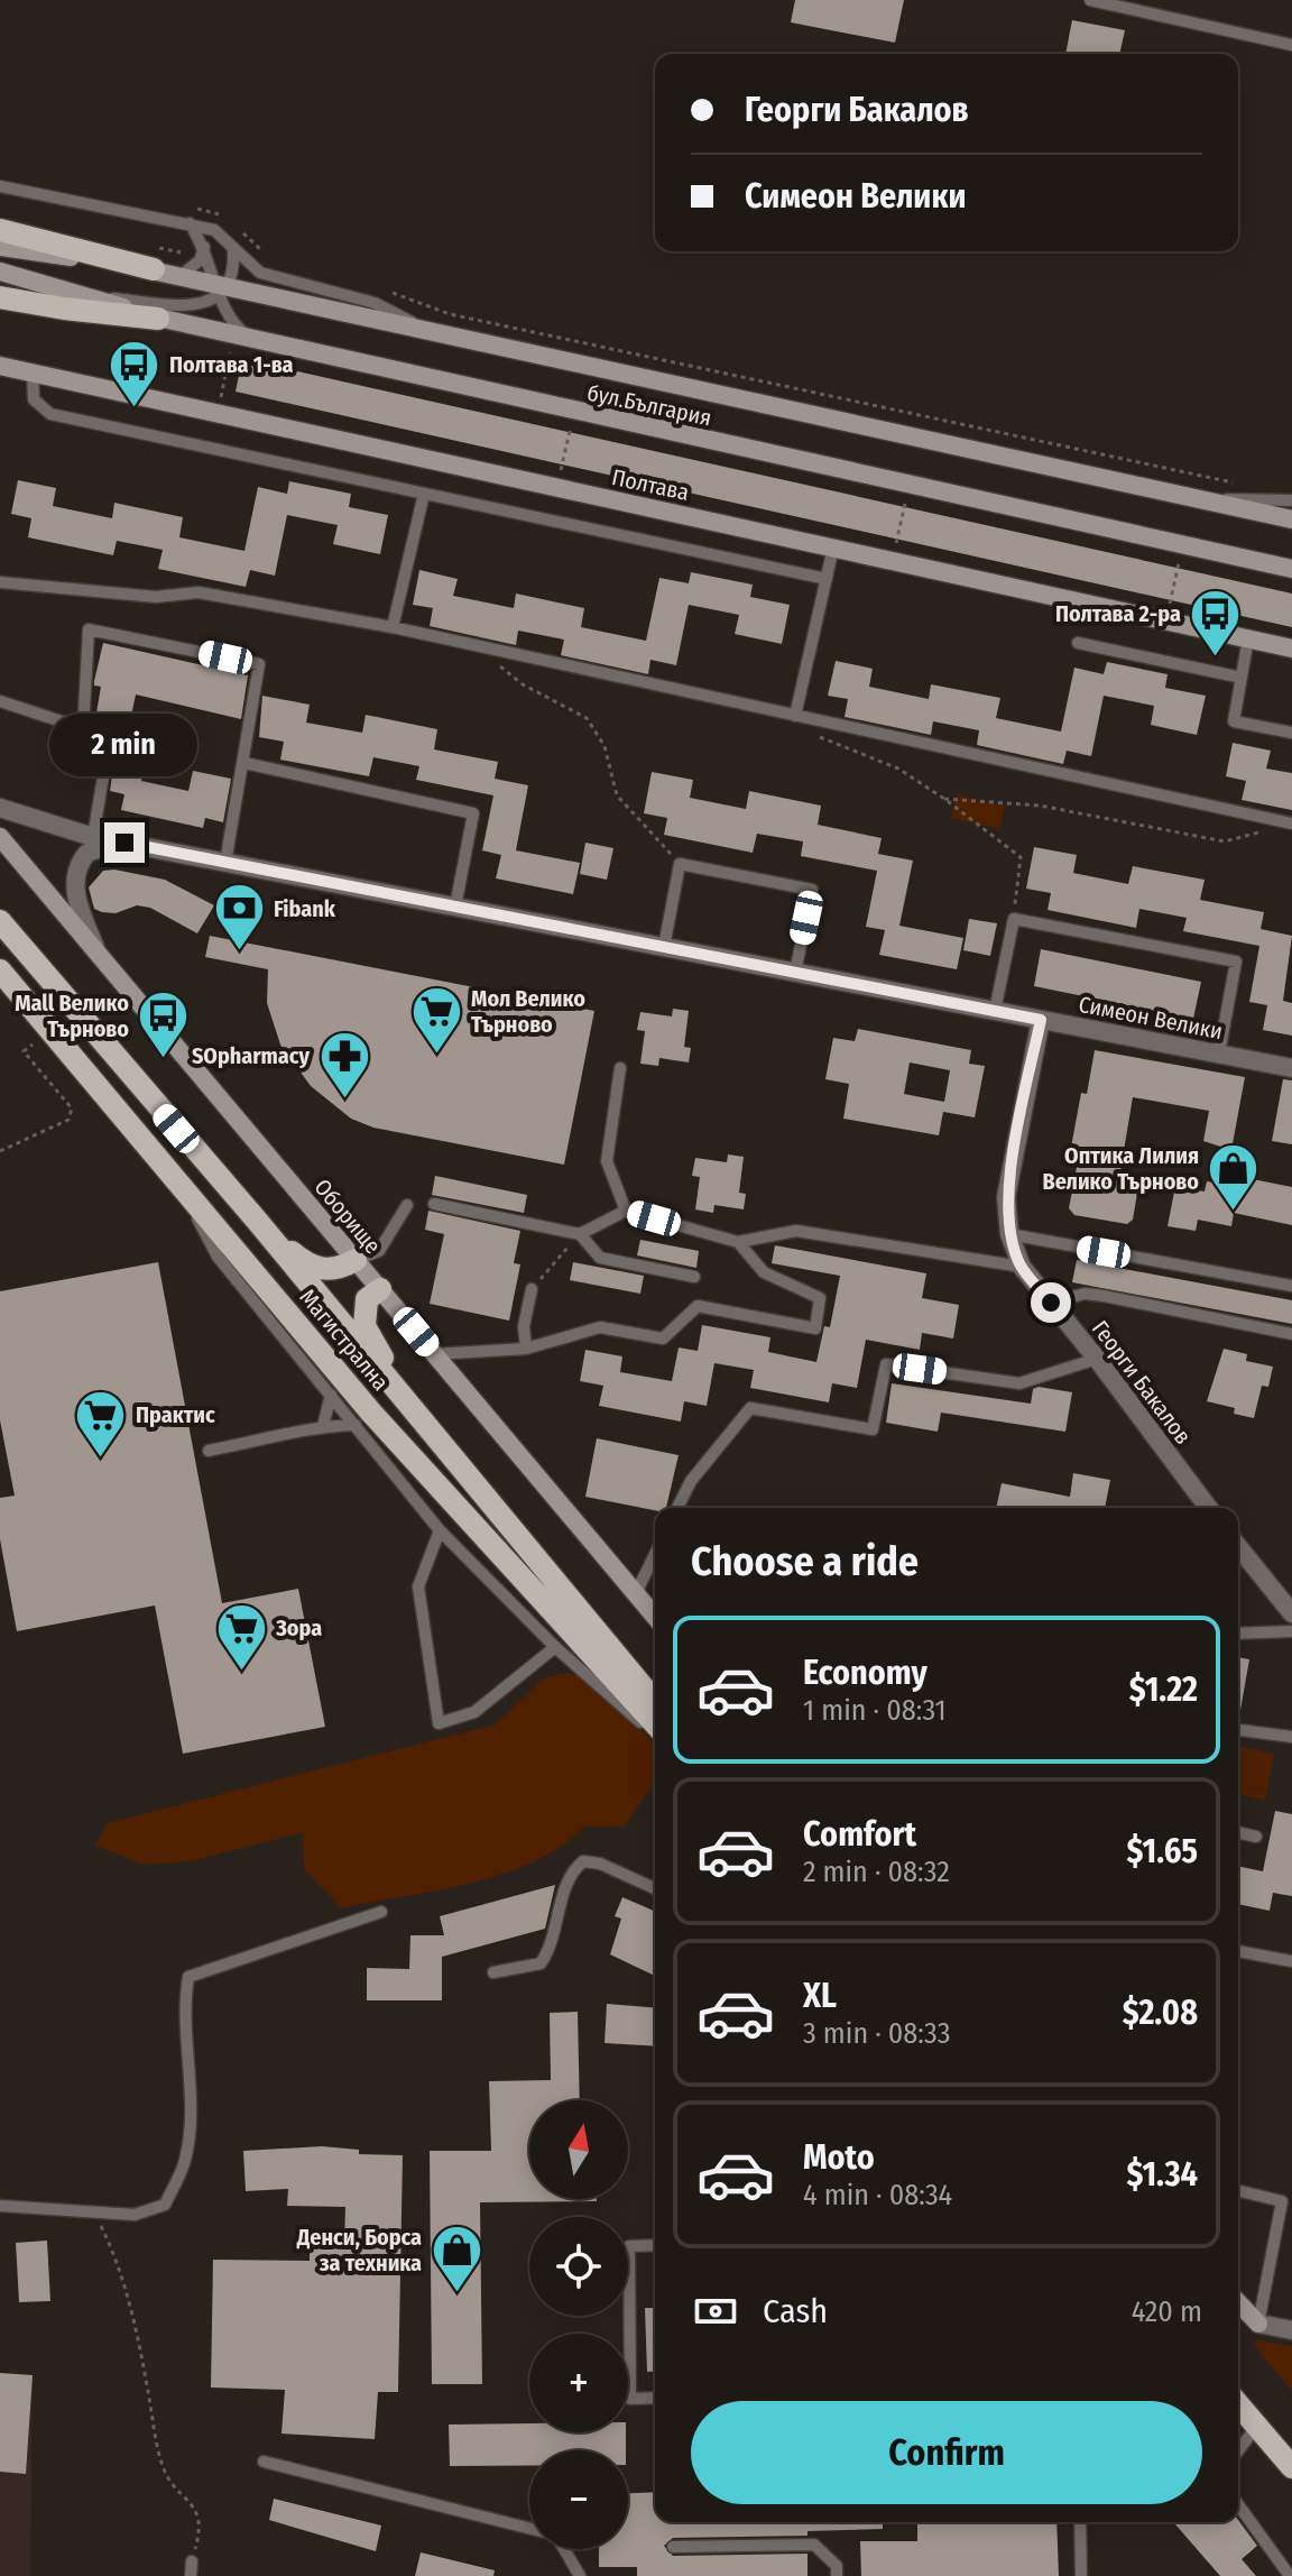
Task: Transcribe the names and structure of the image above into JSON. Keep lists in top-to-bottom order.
{
  "streets": {
    "main road": [
      "бул.България",
      "Полтава",
      "Оборище",
      "Магистрална"
    ],
    "street": ["Симеон Велики", "Георги Бакалов"]
  },
  "crossings": [
    ["Симеон Велики", "Георги Бакалов"]
  ],
  "places": {
    "bus stop": ["Полтава 1-ва", "Полтава 2-ра", "Mall Велико Търново"],
    "bank": ["Fibank"],
    "supermarket": ["Мол Велико Търново", "Практис", "Зора"],
    "pharmacy": ["SOpharmacy"],
    "shop": ["Оптика Лилия Велико Търново", "Денси, Борса за техника"]
  },
  "north": "top",
  "page": {
    "banner": ["Георги Бакалов", "Симеон Велики"],
    "bubble": "2 min",
    "heading": "Choose a ride",
    "list": [
      {
        "name": "Economy",
        "note": "1 min · 08:31",
        "value": "$1.22"
      },
      {
        "name": "Comfort",
        "note": "2 min · 08:32",
        "value": "$1.65"
      },
      {
        "name": "XL",
        "note": "3 min · 08:33",
        "value": "$2.08"
      },
      {
        "name": "Moto",
        "note": "4 min · 08:34",
        "value": "$1.34"
      }
    ],
    "map_buttons": ["+", "−"],
    "pay": ["Cash", "420 m"],
    "buttons": "Confirm"
  }
}
